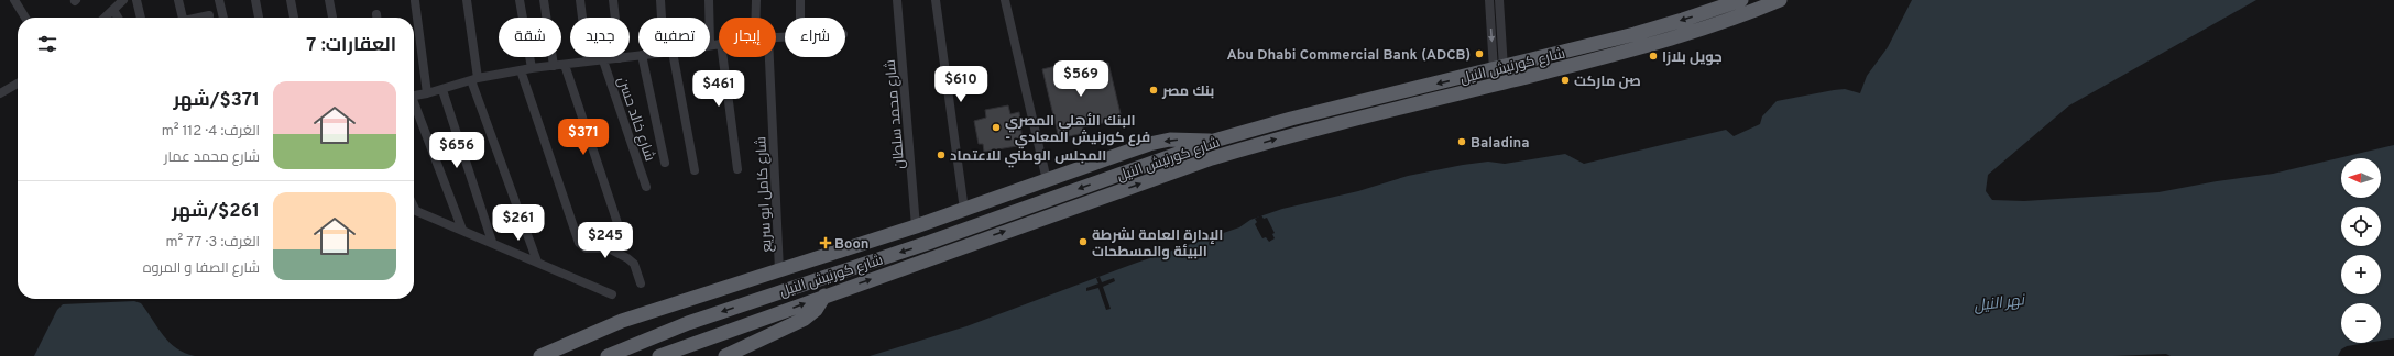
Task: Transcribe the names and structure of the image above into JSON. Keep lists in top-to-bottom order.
{
  "streets": {
    "highway": ["شارع كورنيش النيل"],
    "street": ["شارع محمد سلطان", "شارع خالد حسن", "شارع كامل ابو سريع"]
  },
  "water": ["نهر النيل"],
  "places": {
    "other": [
      "Abu Dhabi Commercial Bank (ADCB)",
      "جويل بلازا",
      "صن ماركت",
      "بنك مصر",
      "البنك الأهلي المصري - فرع كورنيش المعادي",
      "Baladina",
      "المجلس الوطني للاعتماد",
      "الإدارة العامة لشرطة البيئة والمسطحات"
    ],
    "health": ["Boon"]
  },
  "north": "left",
  "page": {
    "chip": [
      "شراء",
      "إيجار",
      "تصفية",
      "جديد",
      "شقة"
    ],
    "heading": "العقارات: 7",
    "price": [
      "$569",
      "$610",
      "$461",
      "$371",
      "$656",
      "$261",
      "$245"
    ],
    "list": [
      {
        "name": "$371/شهر",
        "note": "الغرف: 4 · 112 m² · شارع محمد عمار"
      },
      {
        "name": "$261/شهر",
        "note": "الغرف: 3 · 77 m² · شارع الصفا و المروه"
      }
    ],
    "map_buttons": ["+", "−"]
  }
}
